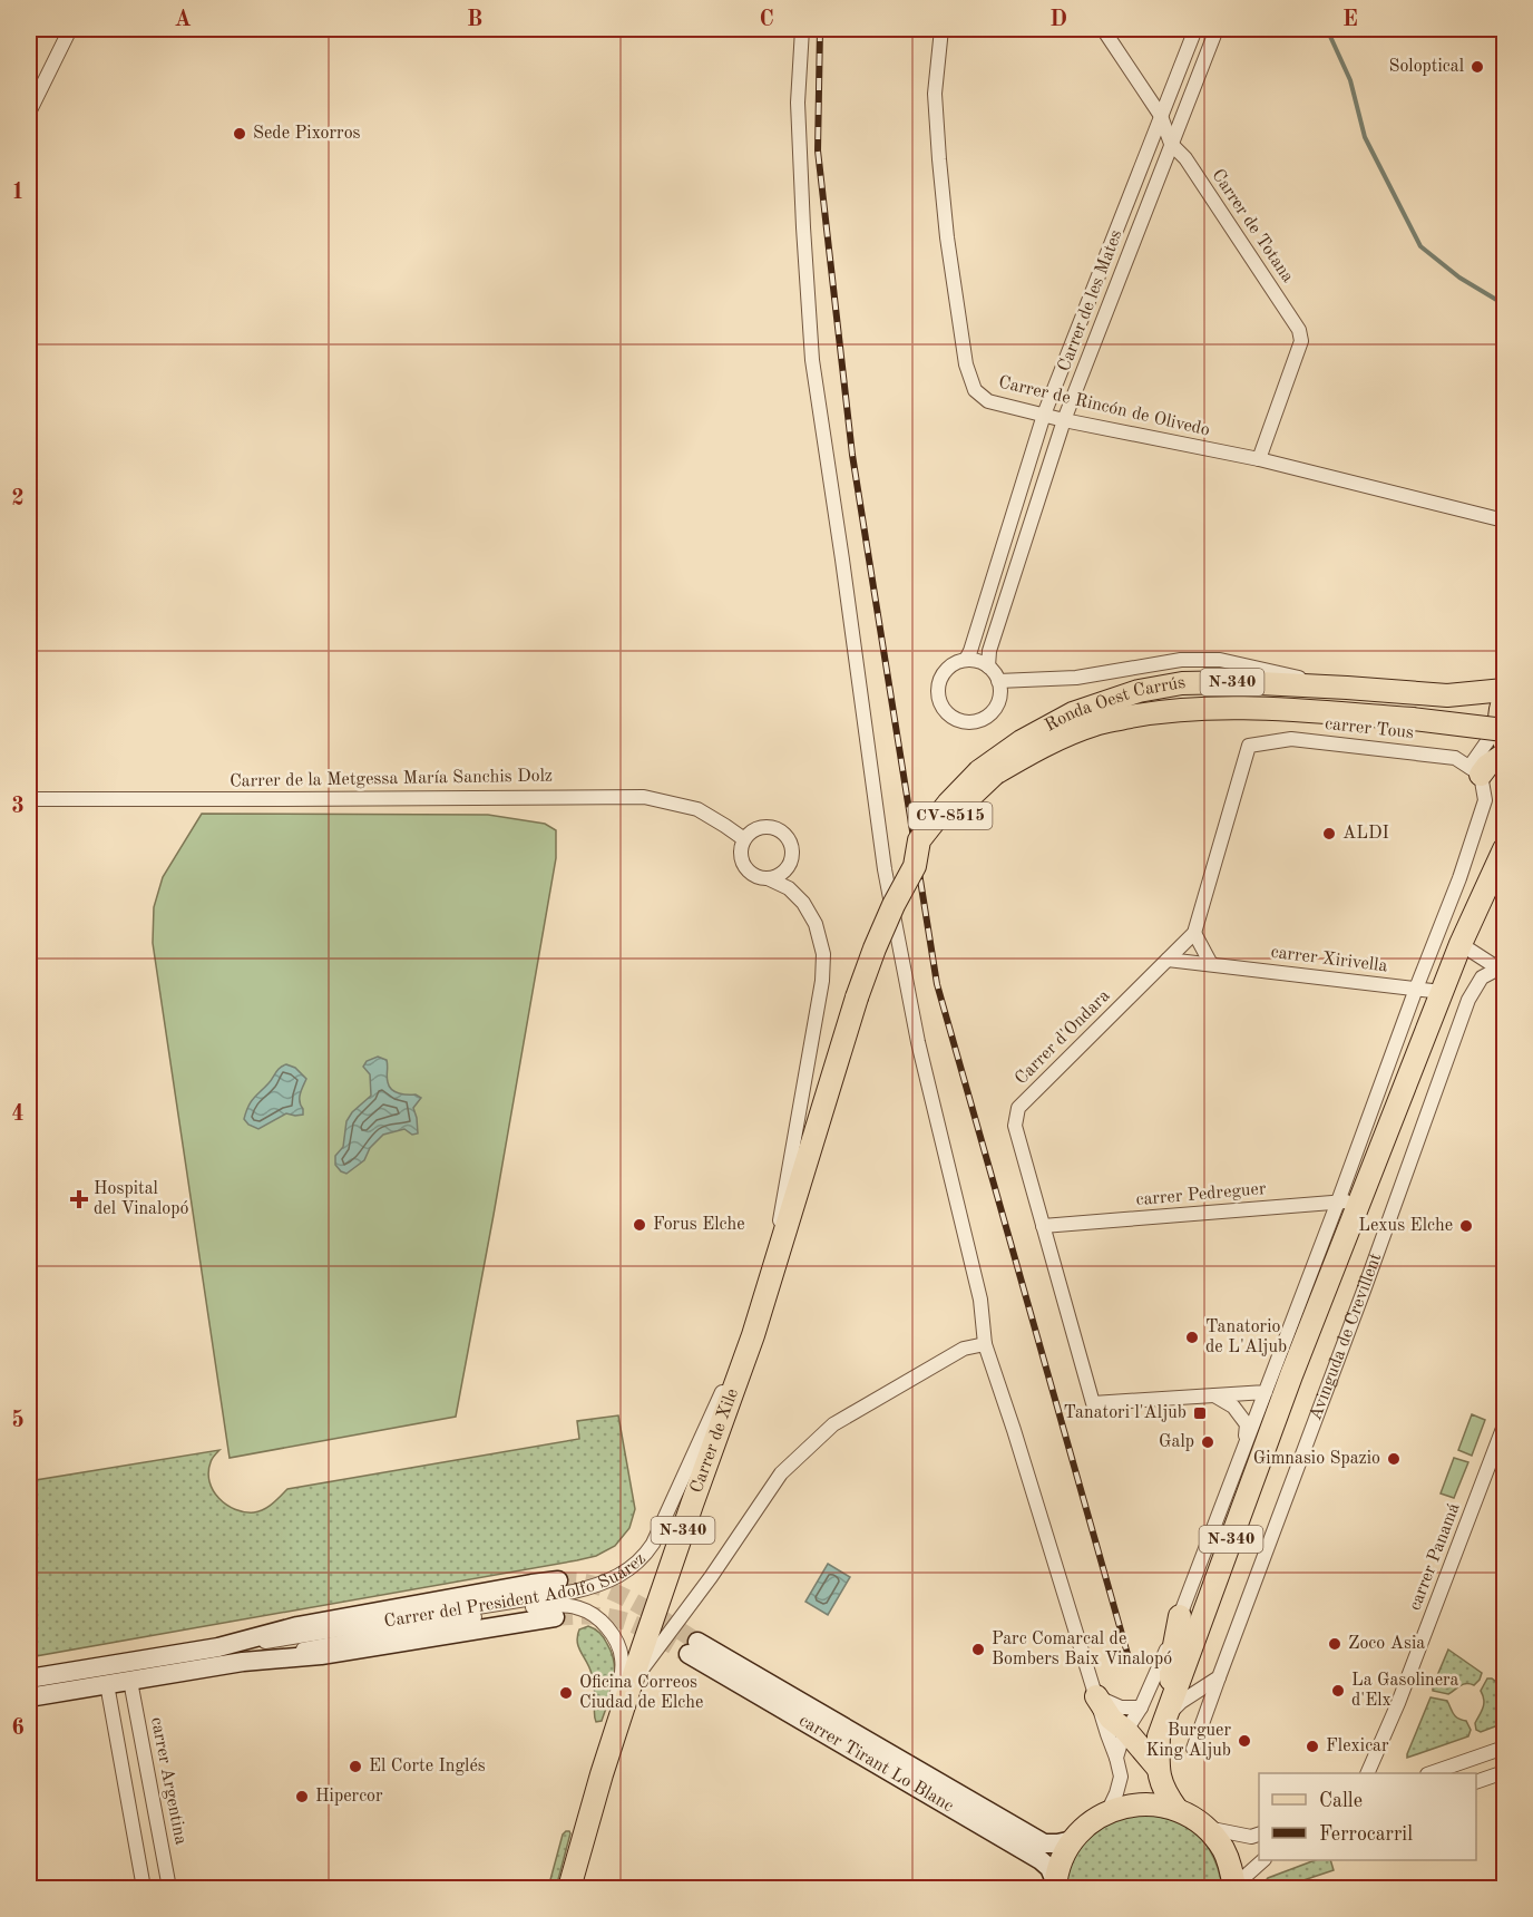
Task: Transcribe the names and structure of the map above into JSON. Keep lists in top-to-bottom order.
{
  "streets": {
    "main road": [
      "N-340",
      "Ronda Oest Carrús",
      "Avinguda de Crevillent",
      "Carrer de Xile",
      "Carrer del President Adolfo Suárez",
      "carrer Tirant Lo Blanc"
    ],
    "street": [
      "Carrer de Totana",
      "Carrer de les Mates",
      "Carrer de Rincón de Olivedo",
      "carrer Tous",
      "Carrer de la Metgessa María Sanchis Dolz",
      "carrer Xirivella",
      "Carrer d'Ondara",
      "carrer Pedreguer",
      "carrer Panamá",
      "carrer Argentina"
    ]
  },
  "crossings": [
    ["Carrer de Totana", "Carrer de les Mates"],
    ["Carrer de Totana", "Carrer de Rincón de Olivedo"],
    ["Carrer de les Mates", "Carrer de Rincón de Olivedo"],
    ["N-340", "Avinguda de Crevillent"],
    ["N-340", "carrer Tirant Lo Blanc"],
    ["Ronda Oest Carrús", "Carrer de Xile"],
    ["carrer Tous", "Carrer d'Ondara"],
    ["carrer Xirivella", "Carrer d'Ondara"],
    ["carrer Xirivella", "Avinguda de Crevillent"],
    ["Carrer d'Ondara", "carrer Pedreguer"],
    ["carrer Pedreguer", "Avinguda de Crevillent"],
    ["Carrer de Xile", "Carrer del President Adolfo Suárez"],
    ["Carrer del President Adolfo Suárez", "carrer Argentina"]
  ],
  "places": {
    "other": [
      "Soloptical",
      "Sede Pixorros",
      "ALDI",
      "Forus Elche",
      "Lexus Elche",
      "Tanatorio de L'Aljub",
      "Galp",
      "Gimnasio Spazio",
      "Zoco Asia",
      "Parc Comarcal de Bombers Baix Vinalopó",
      "La Gasolinera d'Elx",
      "Oficina Correos Ciudad de Elche",
      "Burguer King Aljub",
      "Flexicar",
      "El Corte Inglés",
      "Hipercor"
    ],
    "health": ["Hospital del Vinalopó"],
    "transit": ["Tanatori l'Aljub"]
  },
  "legend": ["Calle", "Ferrocarril"],
  "grid": {
    "columns": [
      "A",
      "B",
      "C",
      "D",
      "E"
    ],
    "rows": [
      "1",
      "2",
      "3",
      "4",
      "5",
      "6"
    ]
  }
}
